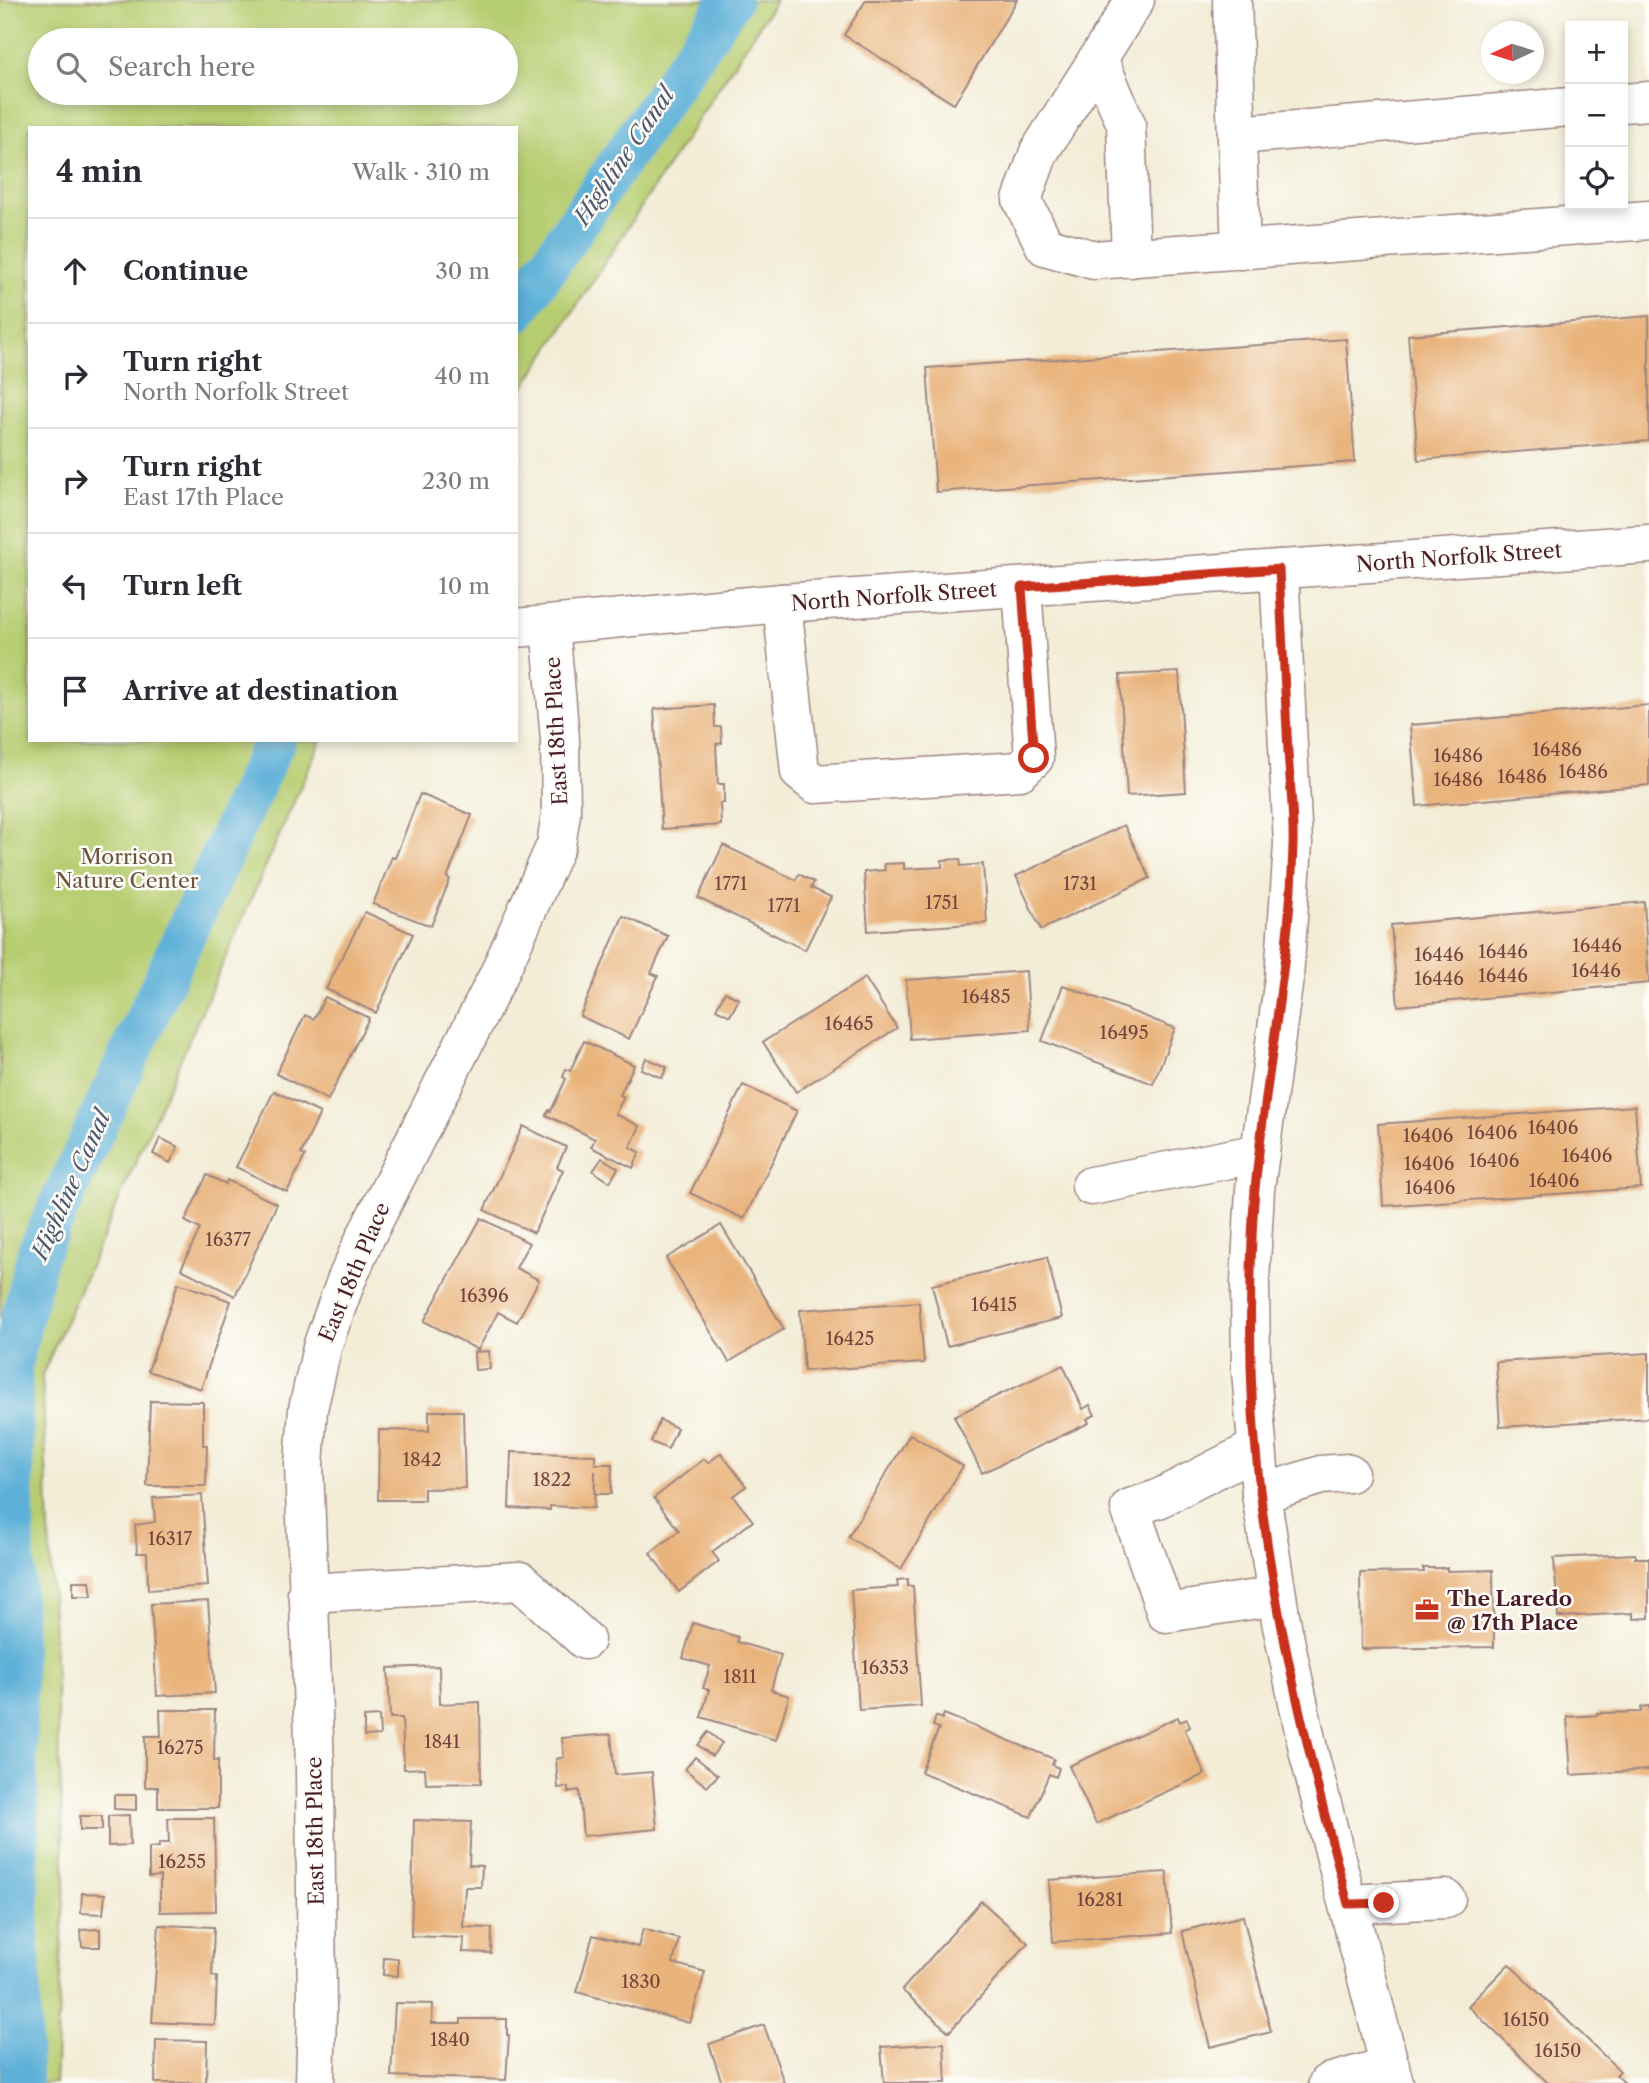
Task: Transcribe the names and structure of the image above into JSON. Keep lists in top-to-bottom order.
{
  "streets": {
    "street": ["North Norfolk Street", "East 18th Place"]
  },
  "crossings": [
    ["North Norfolk Street", "East 18th Place"]
  ],
  "water": ["Highline Canal"],
  "parks": ["Morrison Nature Center"],
  "places": {
    "office": ["The Laredo @ 17th Place"]
  },
  "house_numbers": [
    "16486",
    "16486",
    "16486",
    "16486",
    "16486",
    "1771",
    "1731",
    "1751",
    "1771",
    "16446",
    "16446",
    "16446",
    "16446",
    "16446",
    "16446",
    "16485",
    "16465",
    "16495",
    "16406",
    "16406",
    "16406",
    "16406",
    "16406",
    "16406",
    "16406",
    "16406",
    "16377",
    "16396",
    "16415",
    "16425",
    "1842",
    "1822",
    "16317",
    "16353",
    "1811",
    "1841",
    "16275",
    "16255",
    "16281",
    "1830",
    "16150",
    "1840",
    "16150"
  ],
  "north": "left",
  "page": {
    "map_buttons": ["+", "−"],
    "search": "Search here",
    "heading": ["4 min", "Walk · 310 m"],
    "list": [
      ["Continue", "30 m"],
      ["Turn right", "North Norfolk Street", "40 m"],
      ["Turn right", "East 17th Place", "230 m"],
      ["Turn left", "10 m"],
      "Arrive at destination"
    ]
  }
}
